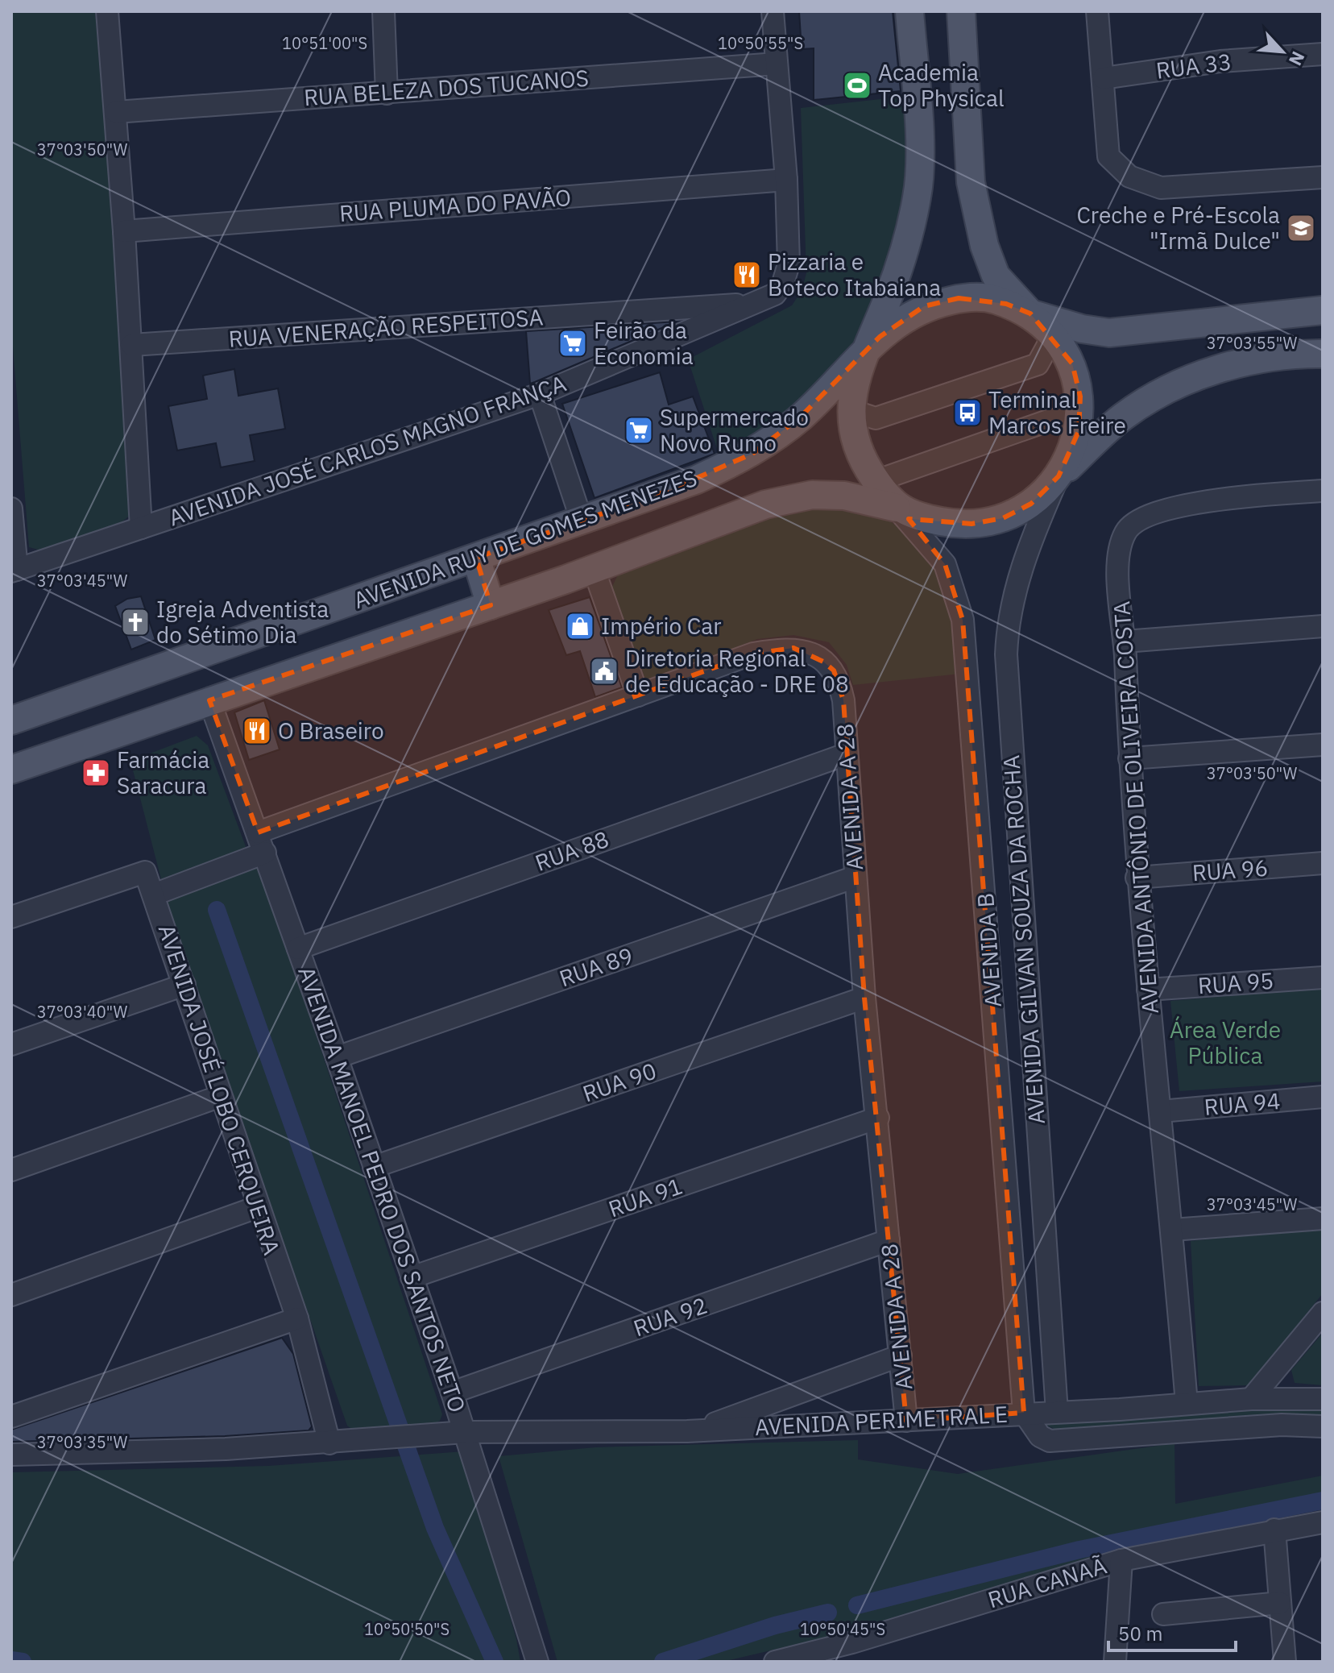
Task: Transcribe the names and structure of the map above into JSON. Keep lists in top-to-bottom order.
{
  "streets": {
    "main road": ["AVENIDA RUY DE GOMES MENEZES"],
    "street": [
      "RUA 33",
      "RUA BELEZA DOS TUCANOS",
      "RUA PLUMA DO PAVÃO",
      "RUA VENERAÇÃO RESPEITOSA",
      "AVENIDA JOSÉ CARLOS MAGNO FRANÇA",
      "AVENIDA A 28",
      "AVENIDA ANTÔNIO DE OLIVEIRA COSTA",
      "RUA 88",
      "RUA 96",
      "AVENIDA GILVAN SOUZA DA ROCHA",
      "AVENIDA B",
      "RUA 89",
      "RUA 95",
      "RUA 90",
      "AVENIDA JOSÉ LOBO CERQUEIRA",
      "RUA 94",
      "AVENIDA MANOEL PEDRO DOS SANTOS NETO",
      "RUA 91",
      "RUA 92",
      "AVENIDA PERIMETRAL E",
      "RUA CANAÃ"
    ]
  },
  "crossings": [
    ["RUA BELEZA DOS TUCANOS", "AVENIDA JOSÉ CARLOS MAGNO FRANÇA"],
    ["RUA PLUMA DO PAVÃO", "AVENIDA JOSÉ CARLOS MAGNO FRANÇA"],
    ["RUA VENERAÇÃO RESPEITOSA", "AVENIDA JOSÉ CARLOS MAGNO FRANÇA"],
    ["AVENIDA RUY DE GOMES MENEZES", "AVENIDA GILVAN SOUZA DA ROCHA"],
    ["AVENIDA RUY DE GOMES MENEZES", "AVENIDA B"],
    ["AVENIDA RUY DE GOMES MENEZES", "AVENIDA MANOEL PEDRO DOS SANTOS NETO"],
    ["AVENIDA A 28", "RUA 88"],
    ["AVENIDA A 28", "RUA 89"],
    ["AVENIDA A 28", "RUA 90"],
    ["AVENIDA A 28", "AVENIDA MANOEL PEDRO DOS SANTOS NETO"],
    ["AVENIDA A 28", "RUA 91"],
    ["AVENIDA A 28", "RUA 92"],
    ["AVENIDA A 28", "AVENIDA PERIMETRAL E"],
    ["AVENIDA ANTÔNIO DE OLIVEIRA COSTA", "RUA 96"],
    ["AVENIDA ANTÔNIO DE OLIVEIRA COSTA", "RUA 95"],
    ["AVENIDA ANTÔNIO DE OLIVEIRA COSTA", "RUA 94"],
    ["RUA 88", "AVENIDA MANOEL PEDRO DOS SANTOS NETO"],
    ["AVENIDA B", "AVENIDA PERIMETRAL E"],
    ["RUA 89", "AVENIDA MANOEL PEDRO DOS SANTOS NETO"],
    ["RUA 90", "AVENIDA MANOEL PEDRO DOS SANTOS NETO"],
    ["AVENIDA JOSÉ LOBO CERQUEIRA", "AVENIDA MANOEL PEDRO DOS SANTOS NETO"],
    ["AVENIDA MANOEL PEDRO DOS SANTOS NETO", "RUA 91"],
    ["AVENIDA MANOEL PEDRO DOS SANTOS NETO", "RUA 92"],
    ["AVENIDA MANOEL PEDRO DOS SANTOS NETO", "AVENIDA PERIMETRAL E"]
  ],
  "parks": ["Área Verde Pública"],
  "places": {
    "sports": ["Academia Top Physical"],
    "school or university": ["Creche e Pré-Escola \"Irmã Dulce\""],
    "restaurant": ["Pizzaria e Boteco Itabaiana", "O Braseiro"],
    "supermarket": ["Feirão da Economia", "Supermercado Novo Rumo"],
    "bus stop": ["Terminal Marcos Freire"],
    "church": ["Igreja Adventista do Sétimo Dia"],
    "shop": ["Império Car"],
    "public building": ["Diretoria Regional de Educação - DRE 08"],
    "pharmacy": ["Farmácia Saracura"]
  },
  "scale_bar": "50 m",
  "north": "bottom right",
  "coordinates": [
    "10°51'00\"S",
    "10°50'55\"S",
    "37°03'50\"W",
    "37°03'55\"W",
    "37°03'45\"W",
    "37°03'40\"W",
    "37°03'35\"W",
    "10°50'50\"S",
    "10°50'45\"S"
  ]
}
